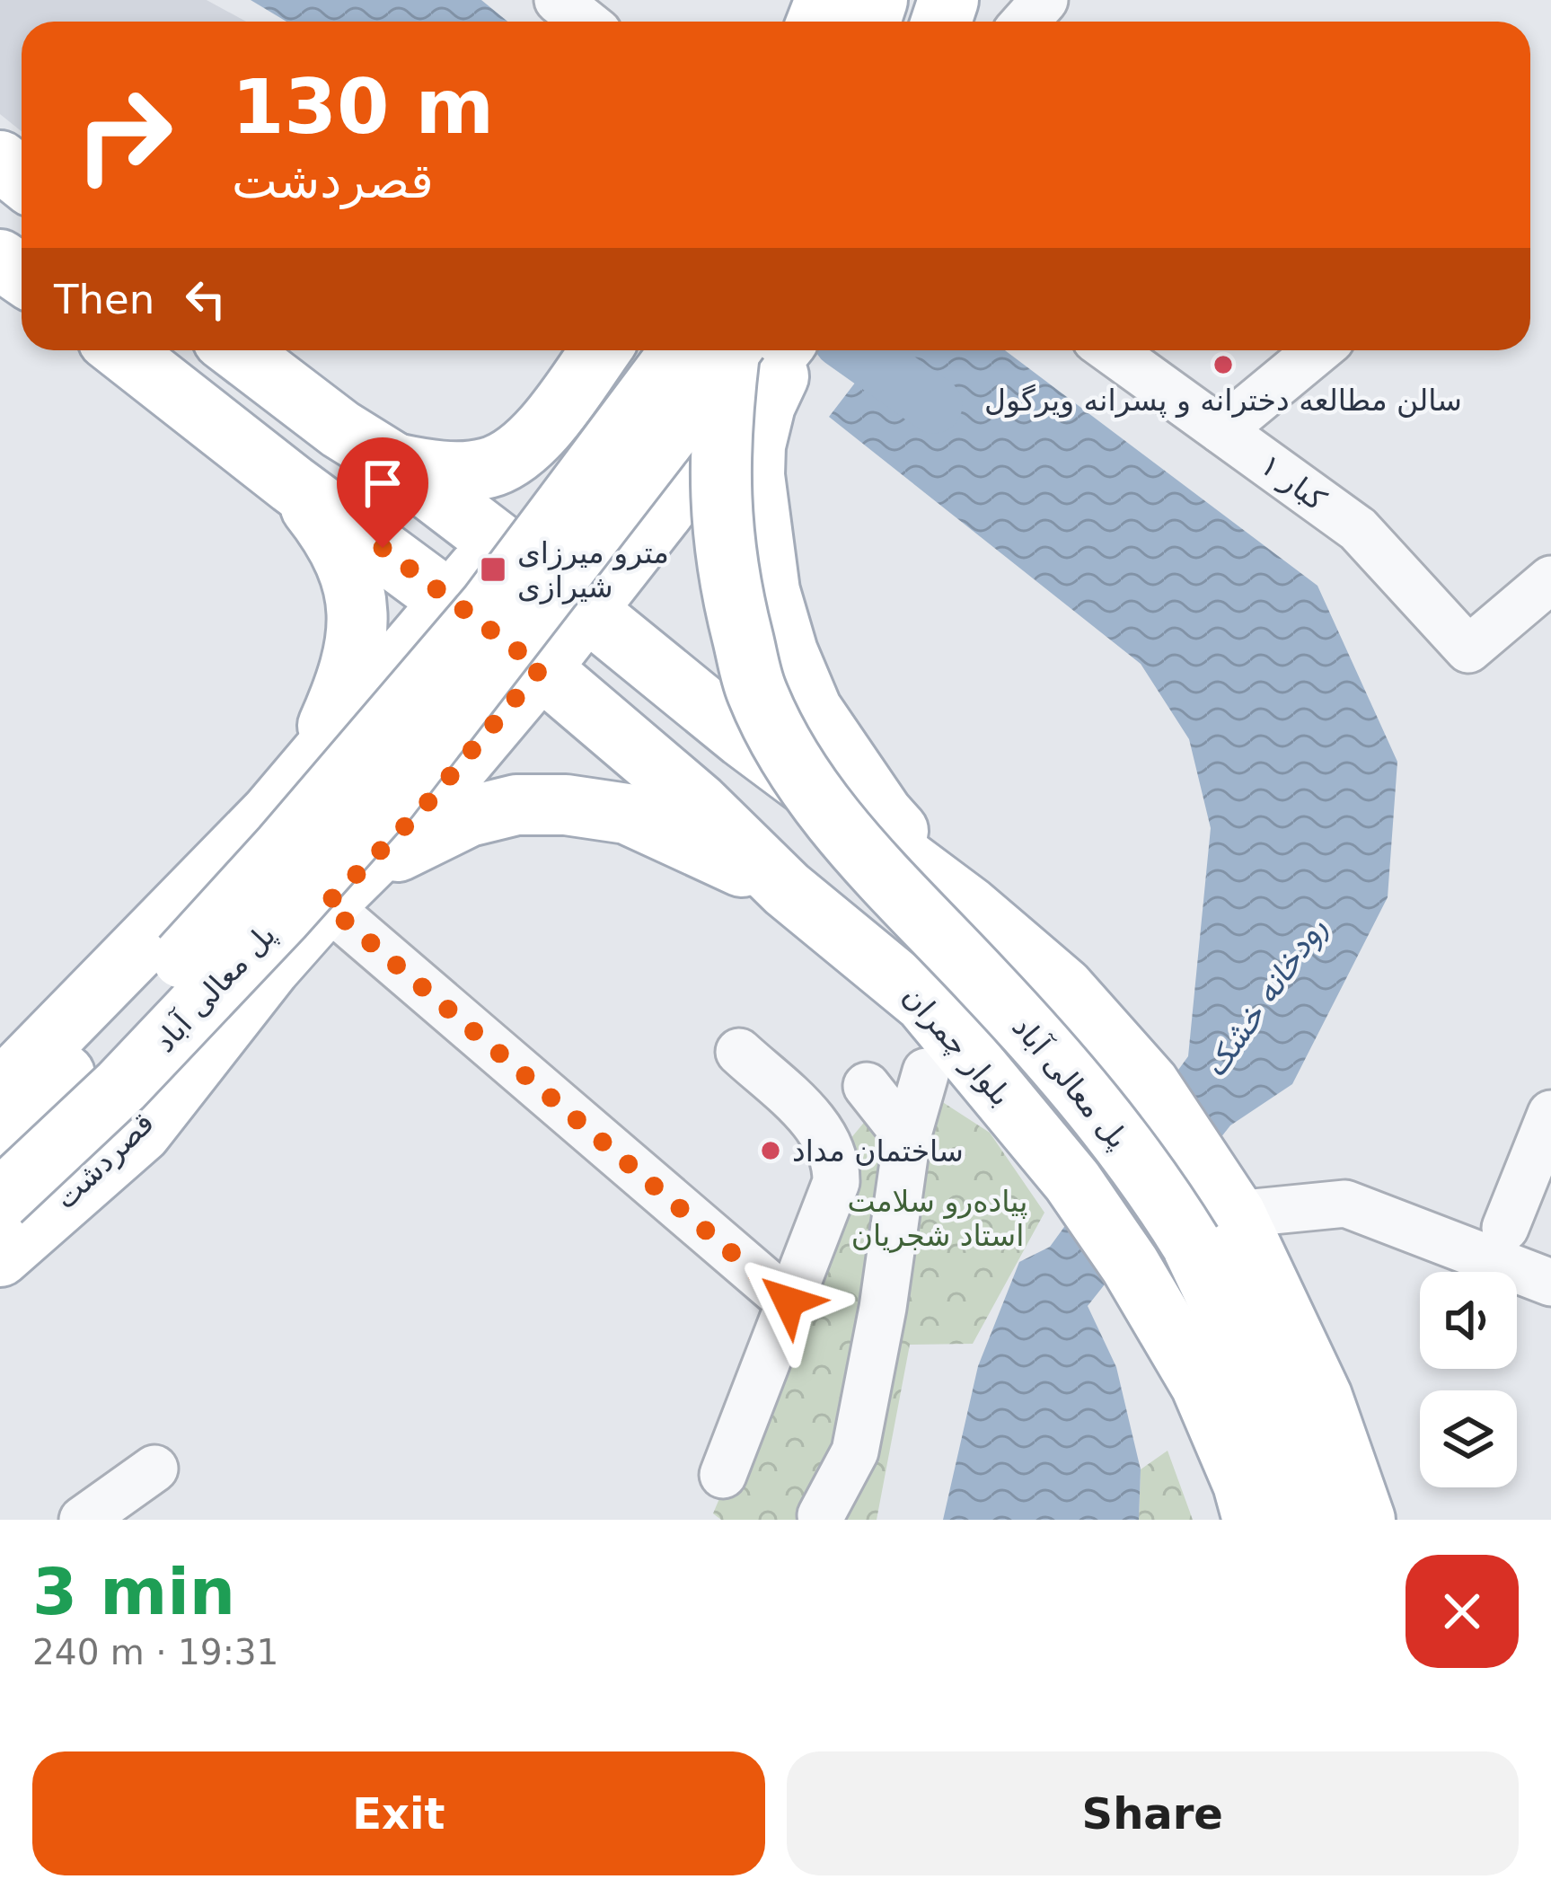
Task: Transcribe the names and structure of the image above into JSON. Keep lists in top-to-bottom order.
{
  "streets": {
    "main road": ["پل معالی آباد", "بلوار چمران", "قصردشت"],
    "street": ["۱ کبار"]
  },
  "crossings": [
    ["پل معالی آباد", "قصردشت"],
    ["بلوار چمران", "قصردشت"]
  ],
  "water": ["رودخانه خشک"],
  "parks": ["پیاده‌رو سلامت استاد شجریان"],
  "places": {
    "other": ["سالن مطالعه دخترانه و پسرانه ویرگول", "ساختمان مداد"],
    "transit": ["مترو میرزای شیرازی"]
  },
  "page": {
    "turn": ["130 m", "قصردشت"],
    "then": "Then",
    "heading": ["3 min", "240 m · 19:31"],
    "buttons": ["Exit", "Share"]
  }
}
